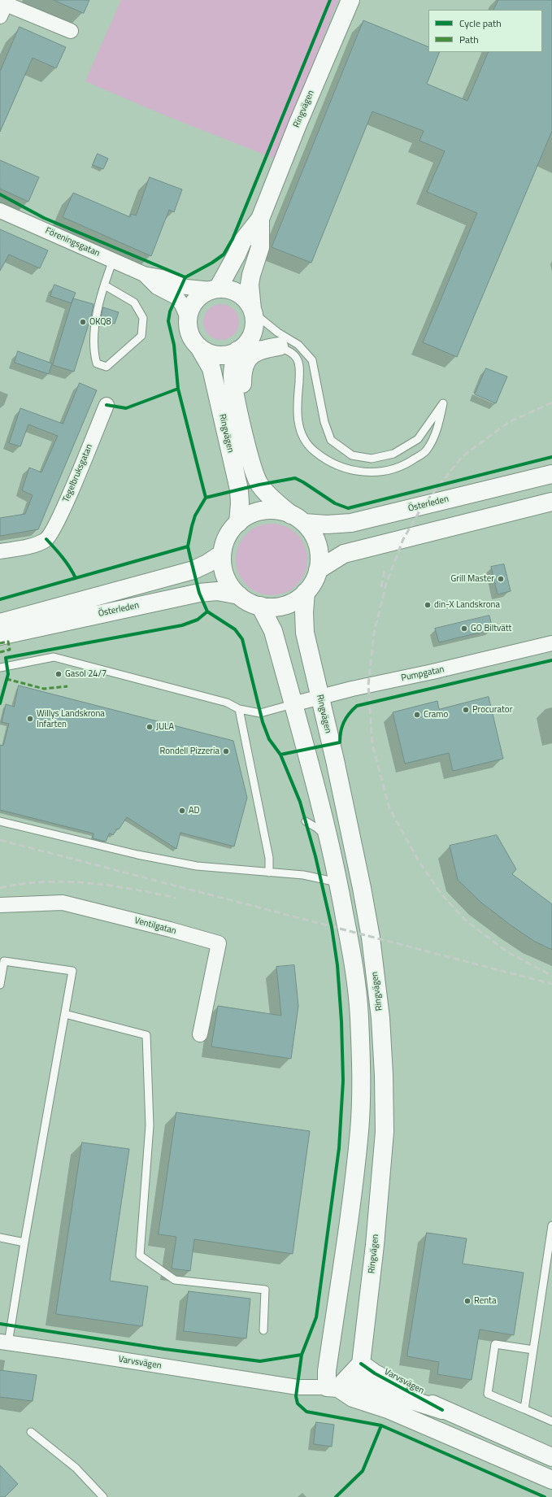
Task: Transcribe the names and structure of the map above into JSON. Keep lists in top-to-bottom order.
{
  "streets": {
    "main road": ["Ringvägen", "Österleden", "Varvsvägen"],
    "street": [
      "Föreningsgatan",
      "Tegelbruksgatan",
      "Pumpgatan",
      "Ventilgatan"
    ]
  },
  "crossings": [
    ["Ringvägen", "Föreningsgatan"],
    ["Ringvägen", "Österleden"],
    ["Ringvägen", "Pumpgatan"],
    ["Ringvägen", "Varvsvägen"]
  ],
  "places": [
    "OKQ8",
    "Grill Master",
    "din-X Landskrona",
    "GO Biltvätt",
    "Gasol 24/7",
    "Procurator",
    "Cramo",
    "Willys Landskrona Infarten",
    "JULA",
    "Rondell Pizzeria",
    "AD",
    "Renta"
  ],
  "legend": ["Cycle path", "Path"]
}
